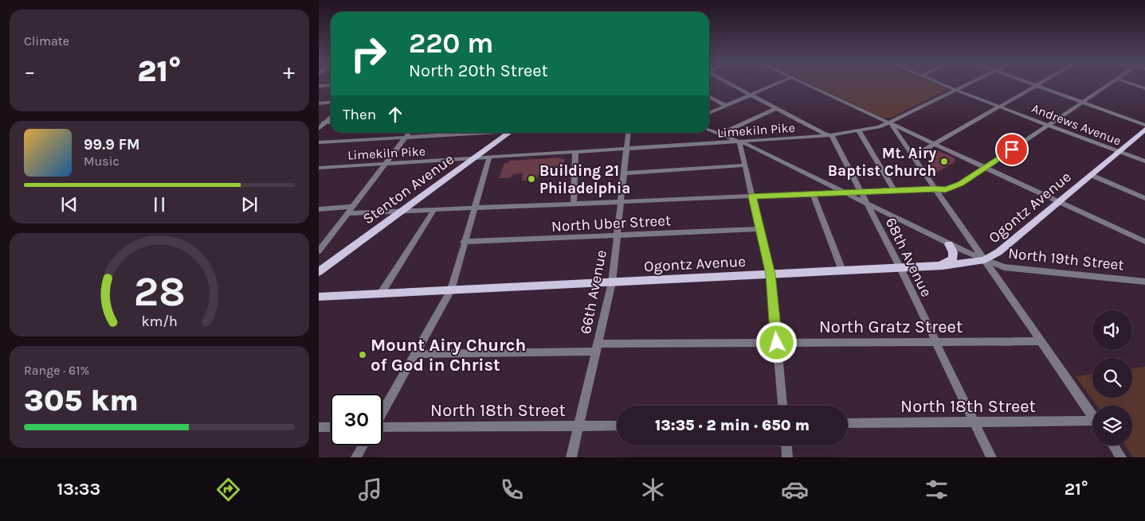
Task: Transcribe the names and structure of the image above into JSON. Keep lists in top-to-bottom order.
{
  "streets": {
    "main road": ["Stenton Avenue", "Ogontz Avenue"],
    "street": [
      "Andrews Avenue",
      "Limekiln Pike",
      "North Uber Street",
      "68th Avenue",
      "North 19th Street",
      "66th Avenue",
      "North Gratz Street",
      "North 18th Street"
    ]
  },
  "crossings": [
    ["Andrews Avenue", "Limekiln Pike"],
    ["Andrews Avenue", "Ogontz Avenue"],
    ["Limekiln Pike", "Stenton Avenue"],
    ["Limekiln Pike", "68th Avenue"],
    ["Limekiln Pike", "North 19th Street"],
    ["Limekiln Pike", "66th Avenue"],
    ["Ogontz Avenue", "68th Avenue"],
    ["Ogontz Avenue", "North 19th Street"],
    ["Ogontz Avenue", "66th Avenue"],
    ["North Uber Street", "66th Avenue"],
    ["68th Avenue", "North 19th Street"],
    ["68th Avenue", "North Gratz Street"],
    ["68th Avenue", "North 18th Street"],
    ["66th Avenue", "North Gratz Street"],
    ["66th Avenue", "North 18th Street"]
  ],
  "places": ["Mt. Airy Baptist Church", "Building 21 Philadelphia", "Mount Airy Church of God in Christ"],
  "page": {
    "tile": [
      "Climate",
      ["Range · 61%", "305 km"]
    ],
    "turn": ["220 m", "North 20th Street"],
    "heat": ["−", "21°", "+"],
    "then": "Then",
    "song": ["99.9 FM", "Music"],
    "limit": "30",
    "trip": "13:35 · 2 min · 650 m",
    "tabs": ["13:33", "21°"],
    "gauge": ["28", "km/h"]
  }
}
